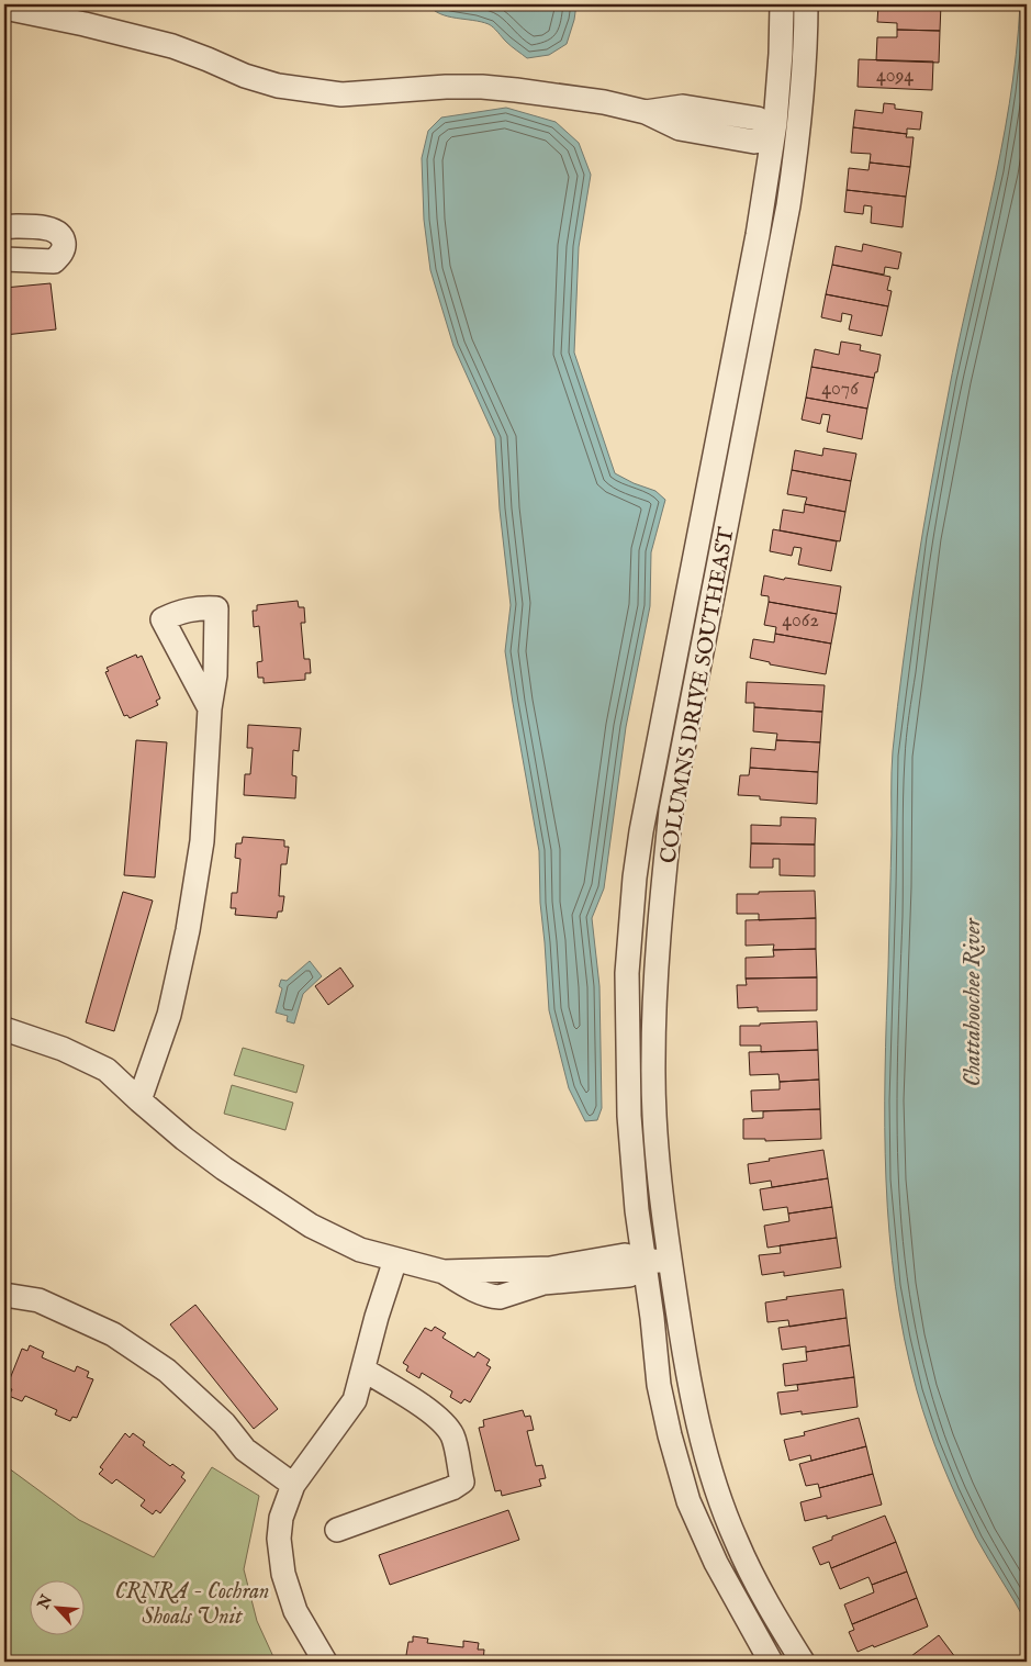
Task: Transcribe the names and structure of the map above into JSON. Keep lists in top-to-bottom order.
{
  "streets": {
    "street": ["COLUMNS DRIVE SOUTHEAST"]
  },
  "water": ["Chattahoochee River"],
  "parks": ["CRNRA - Cochran Shoals Unit"],
  "house_numbers": ["4094", "4076", "4062"],
  "north": "top left"
}
